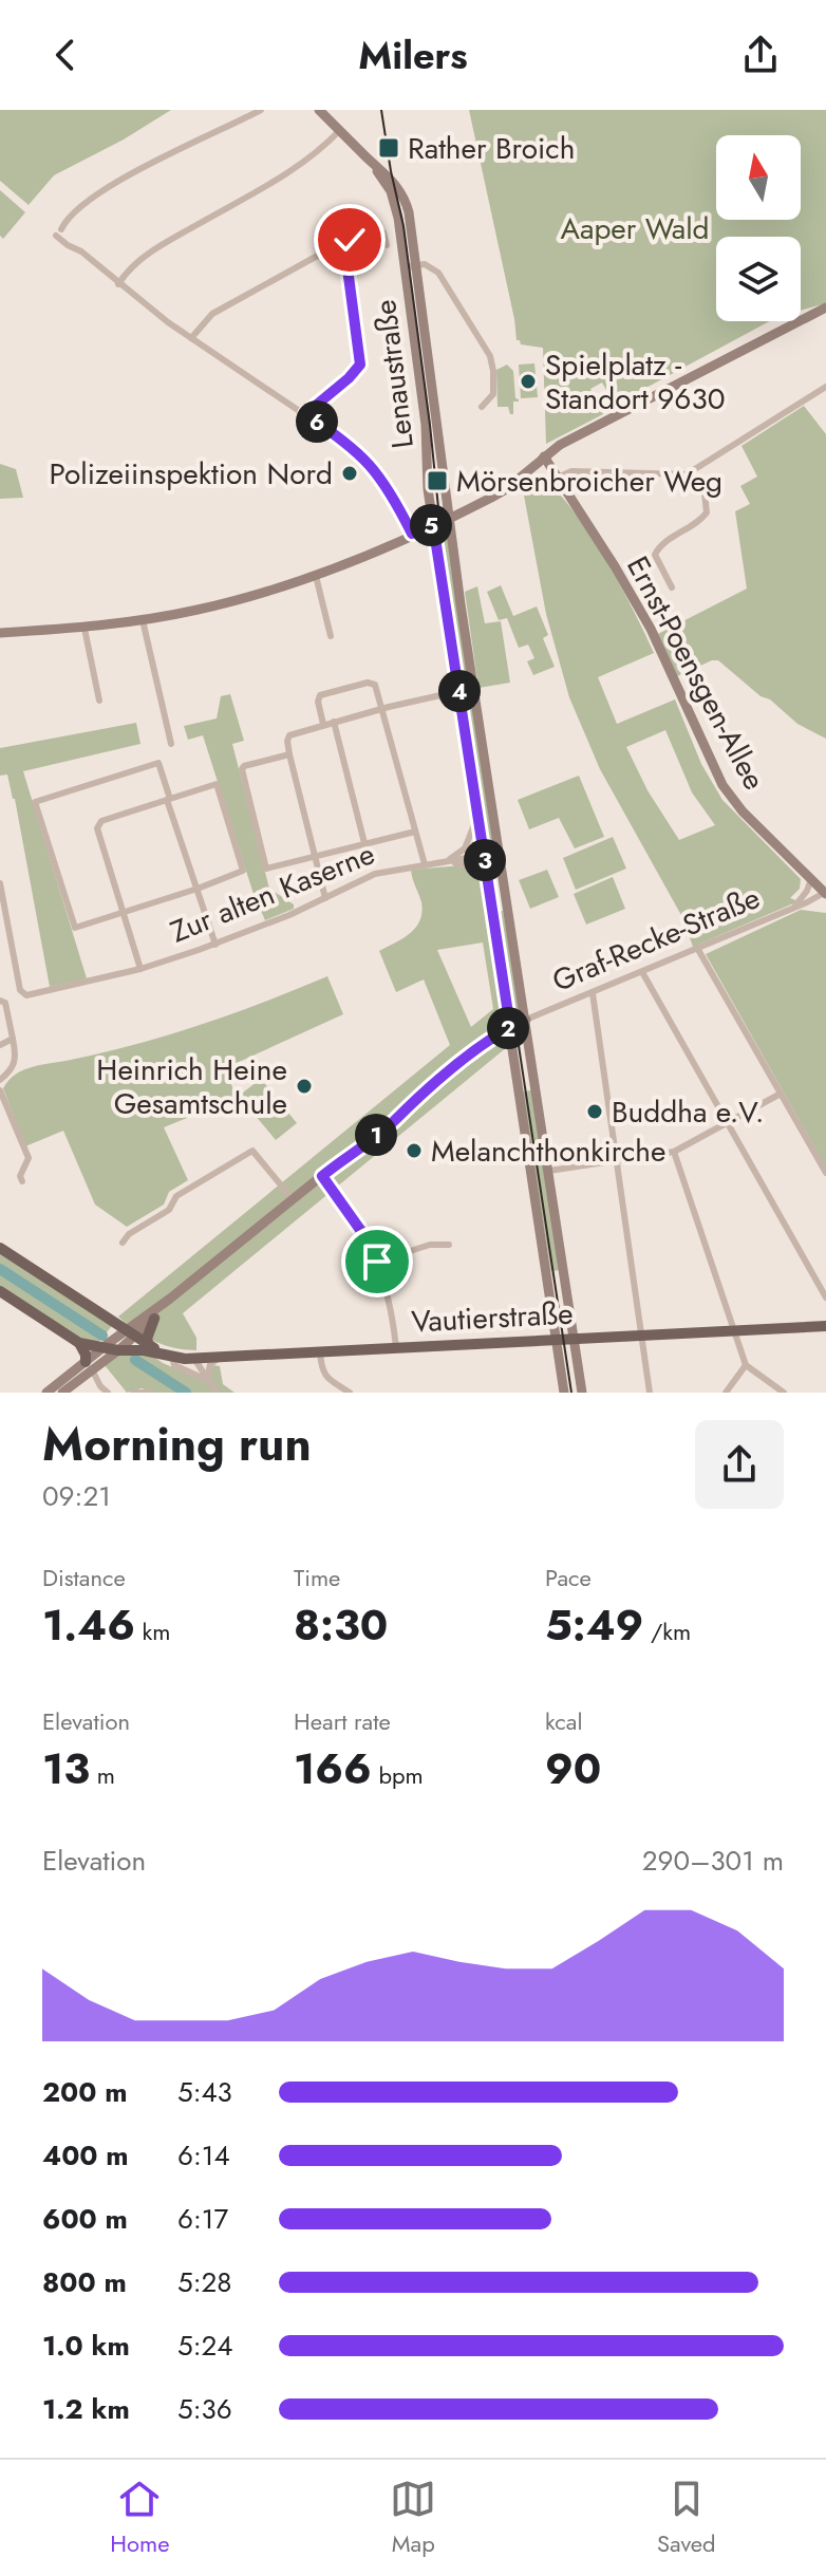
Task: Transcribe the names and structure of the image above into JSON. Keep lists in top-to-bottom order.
{
  "streets": {
    "main road": [
      "Lenaustraße",
      "Ernst-Poensgen-Allee",
      "Graf-Recke-Straße",
      "Vautierstraße"
    ],
    "street": ["Zur alten Kaserne"]
  },
  "crossings": [
    ["Lenaustraße", "Zur alten Kaserne"],
    ["Lenaustraße", "Graf-Recke-Straße"],
    ["Ernst-Poensgen-Allee", "Graf-Recke-Straße"],
    ["Graf-Recke-Straße", "Vautierstraße"]
  ],
  "parks": ["Aaper Wald"],
  "places": {
    "transit": ["Rather Broich", "Mörsenbroicher Weg"],
    "other": [
      "Spielplatz - Standort 9630",
      "Polizeiinspektion Nord",
      "Heinrich Heine Gesamtschule",
      "Buddha e.V.",
      "Melanchthonkirche"
    ]
  },
  "north": "top",
  "page": {
    "header": "Milers",
    "pins": [
      "6",
      "5",
      "4",
      "3",
      "2",
      "1"
    ],
    "heading": ["Morning run", "09:21"],
    "stats": [
      ["Distance", "1.46 km"],
      ["Time", "8:30"],
      ["Pace", "5:49 /km"],
      ["Elevation", "13 m"],
      ["Heart rate", "166 bpm"],
      ["kcal", "90"]
    ],
    "chart": ["Elevation", "290–301 m"],
    "list": [
      {
        "name": "200 m",
        "note": "5:43"
      },
      {
        "name": "400 m",
        "note": "6:14"
      },
      {
        "name": "600 m",
        "note": "6:17"
      },
      {
        "name": "800 m",
        "note": "5:28"
      },
      {
        "name": "1.0 km",
        "note": "5:24"
      },
      {
        "name": "1.2 km",
        "note": "5:36"
      }
    ],
    "tabs": ["Home", "Map", "Saved"]
  }
}
